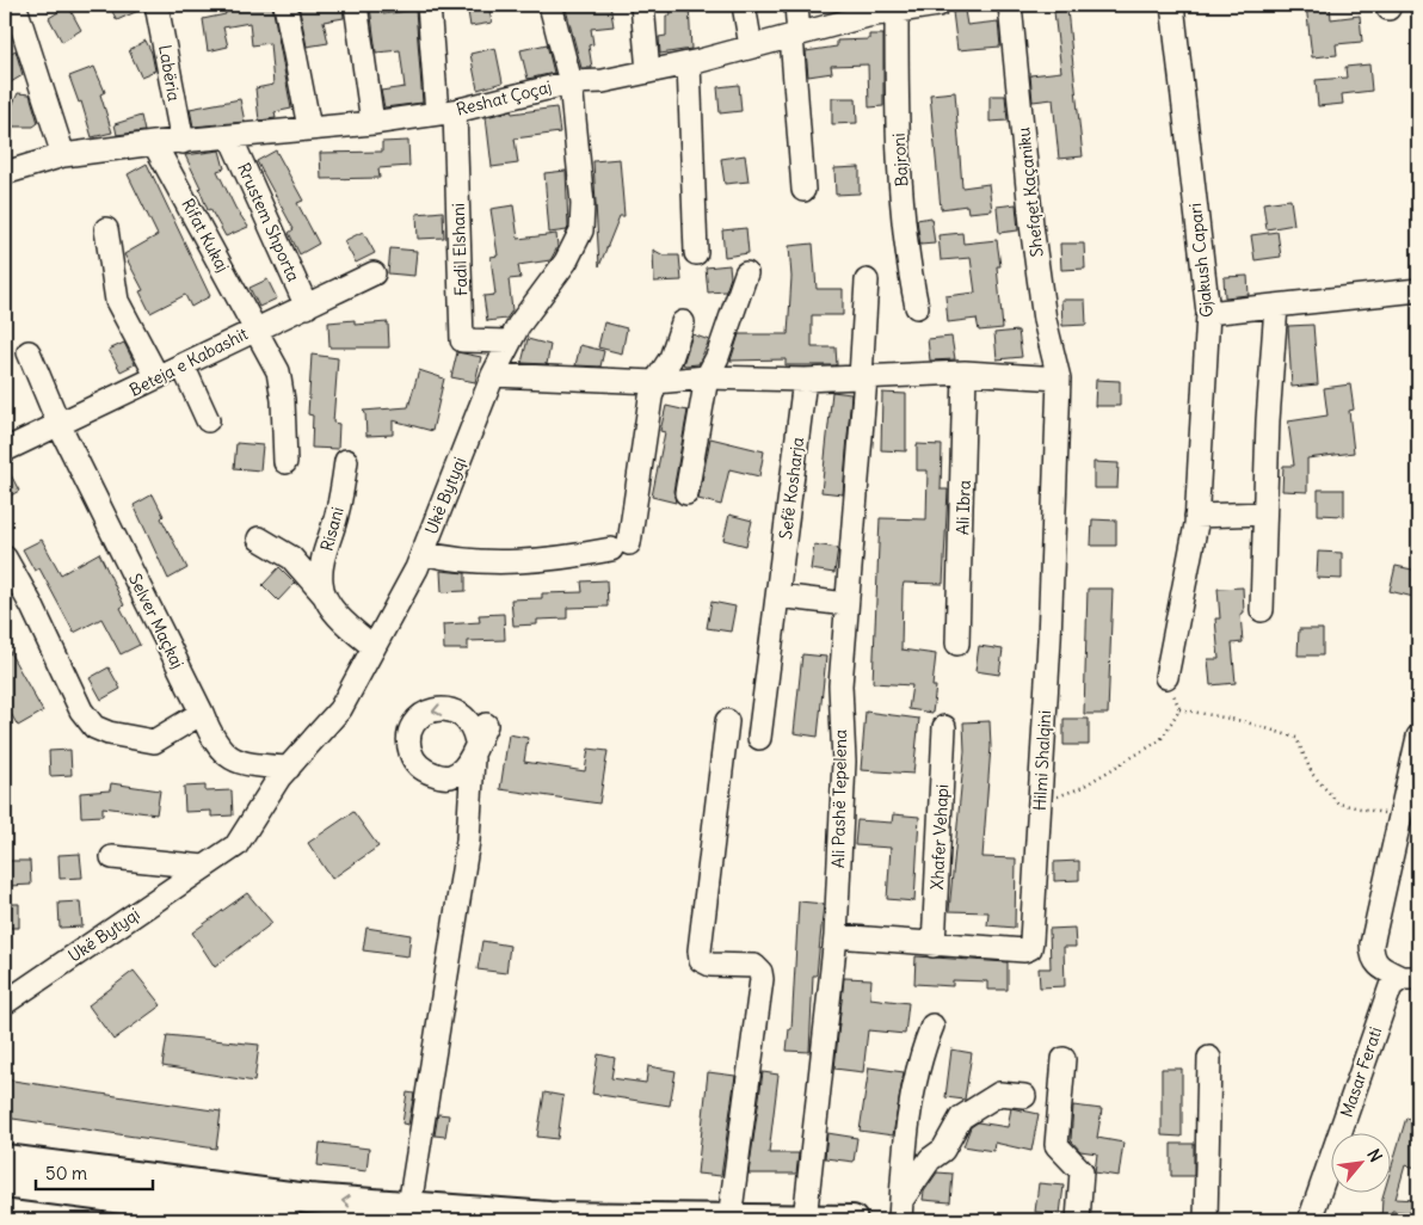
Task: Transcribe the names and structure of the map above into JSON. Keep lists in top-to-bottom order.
{
  "streets": {
    "street": [
      "Labëria",
      "Reshat Çoçaj",
      "Bajroni",
      "Shefqet Kaçaniku",
      "Rrustem Shporta",
      "Rifat Kukaj",
      "Fadil Elshani",
      "Gjakush Capari",
      "Beteja e Kabashit",
      "Sefë Kosharja",
      "Ukë Bytyqi",
      "Ali Ibra",
      "Risani",
      "Selver Maçkaj",
      "Hilmi Shalqini",
      "Ali Pashë Tepelena",
      "Xhafer Vehapi",
      "Masar Ferati"
    ]
  },
  "crossings": [
    ["Labëria", "Reshat Çoçaj"],
    ["Reshat Çoçaj", "Bajroni"],
    ["Reshat Çoçaj", "Rrustem Shporta"],
    ["Reshat Çoçaj", "Rifat Kukaj"],
    ["Reshat Çoçaj", "Fadil Elshani"],
    ["Reshat Çoçaj", "Ukë Bytyqi"],
    ["Shefqet Kaçaniku", "Hilmi Shalqini"],
    ["Rrustem Shporta", "Beteja e Kabashit"],
    ["Rifat Kukaj", "Beteja e Kabashit"],
    ["Fadil Elshani", "Ukë Bytyqi"],
    ["Beteja e Kabashit", "Selver Maçkaj"],
    ["Ukë Bytyqi", "Selver Maçkaj"],
    ["Hilmi Shalqini", "Ali Pashë Tepelena"],
    ["Hilmi Shalqini", "Xhafer Vehapi"]
  ],
  "scale_bar": "50 m",
  "north": "top right"
}
